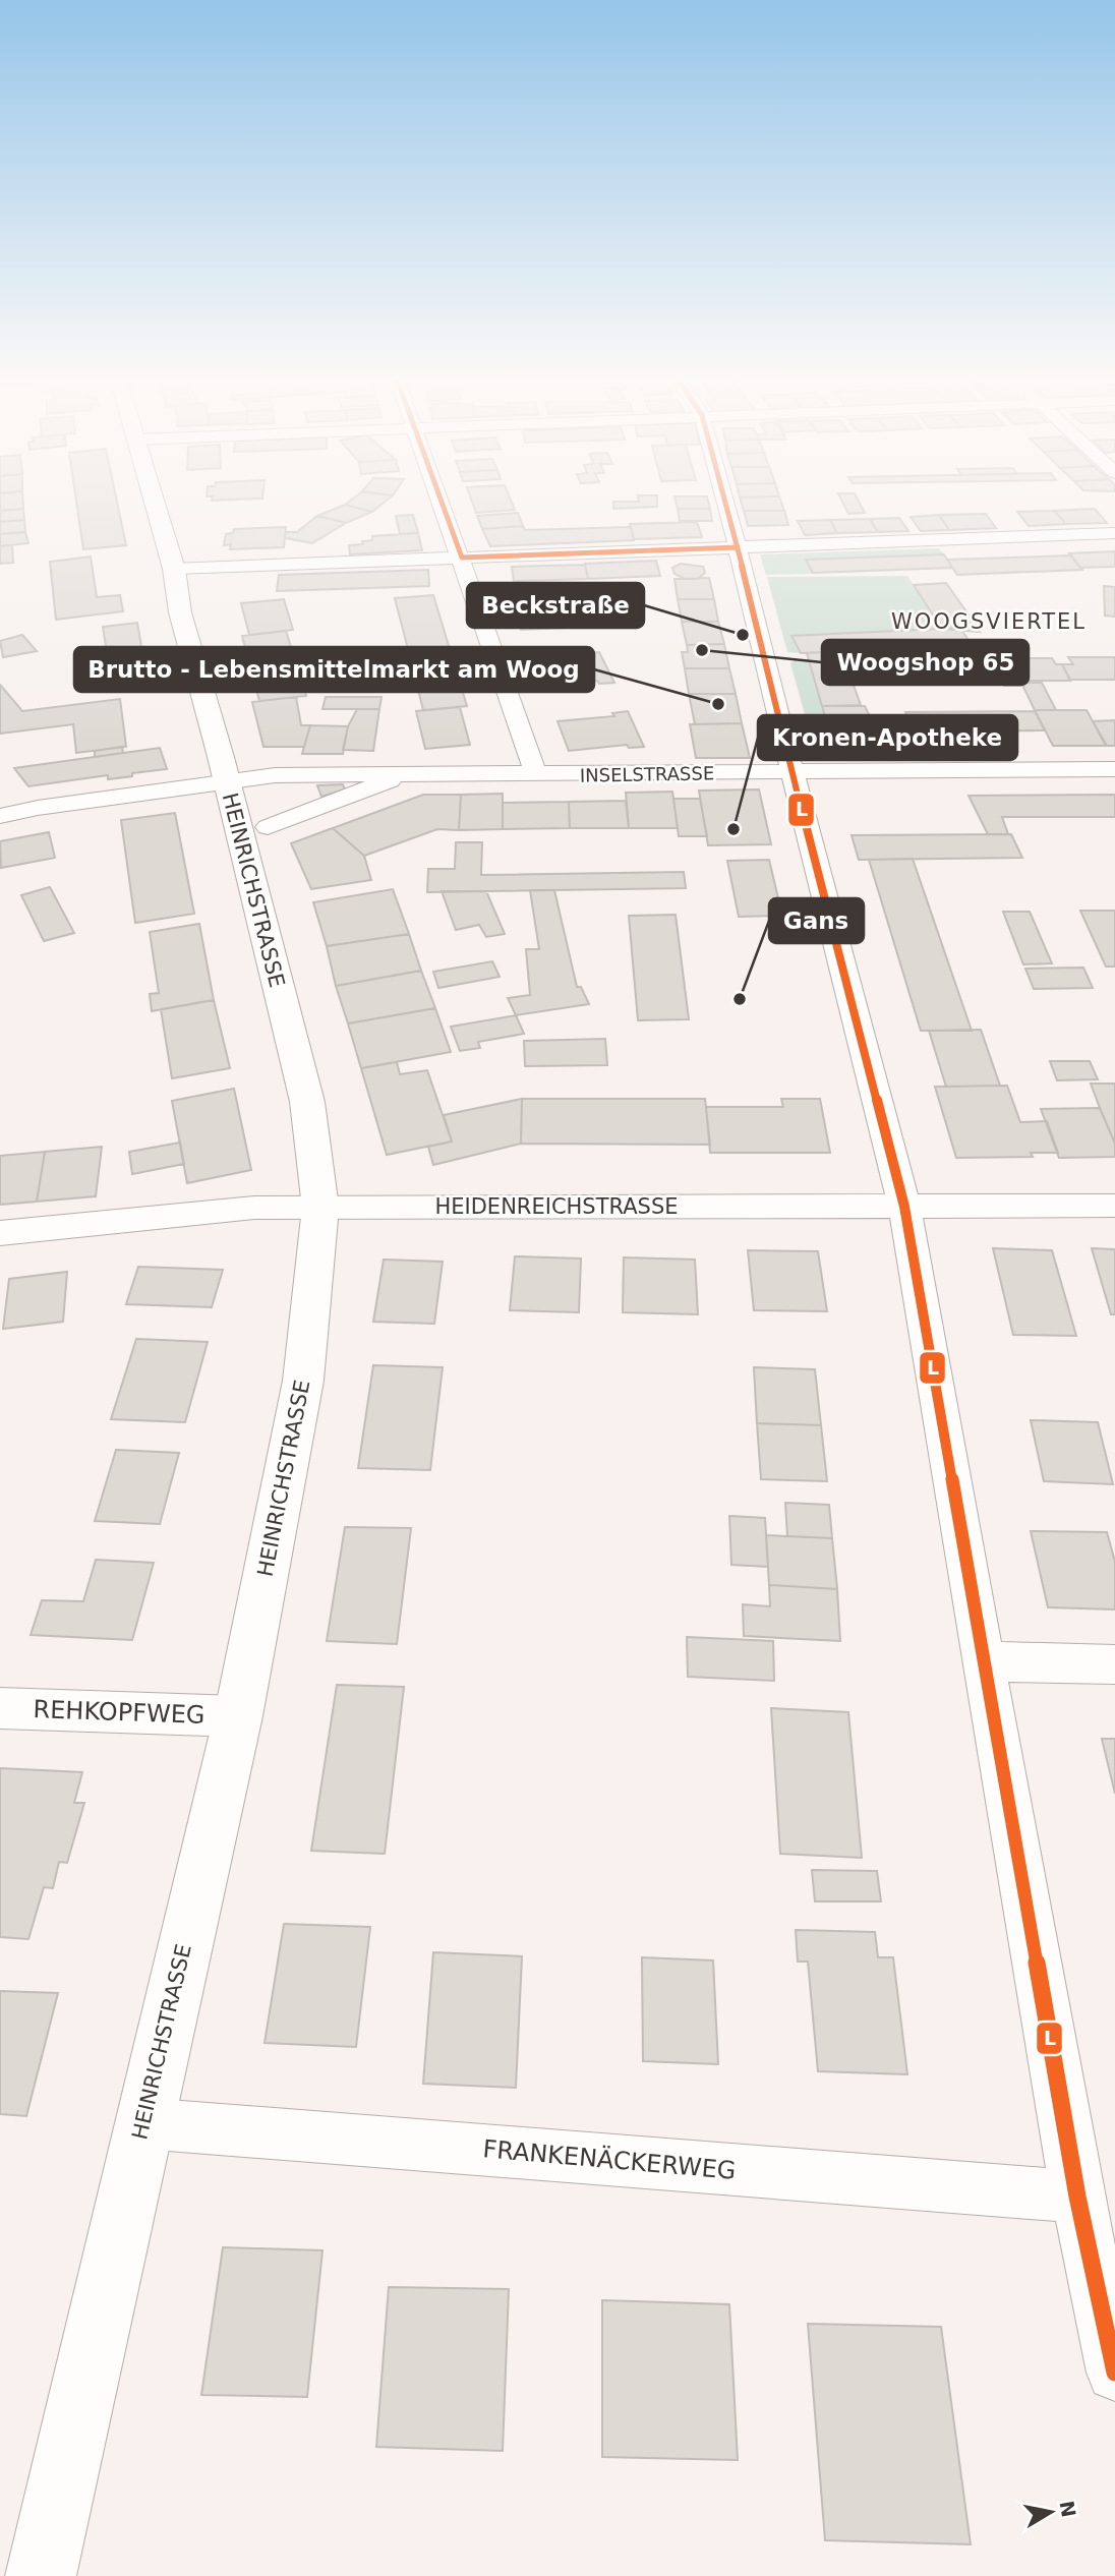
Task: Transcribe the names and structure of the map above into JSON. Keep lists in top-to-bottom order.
{
  "streets": {
    "main road": ["HEINRICHSTRASSE"],
    "street": [
      "INSELSTRASSE",
      "HEIDENREICHSTRASSE",
      "REHKOPFWEG",
      "FRANKENÄCKERWEG"
    ]
  },
  "crossings": [
    ["INSELSTRASSE", "HEINRICHSTRASSE"],
    ["HEINRICHSTRASSE", "HEIDENREICHSTRASSE"],
    ["HEINRICHSTRASSE", "REHKOPFWEG"],
    ["HEINRICHSTRASSE", "FRANKENÄCKERWEG"]
  ],
  "districts": ["WOOGSVIERTEL"],
  "places": [
    "Beckstraße",
    "Woogshop 65",
    "Brutto - Lebensmittelmarkt am Woog",
    "Kronen-Apotheke",
    "Gans"
  ],
  "lines": ["transit line L"],
  "north": "right"
}
